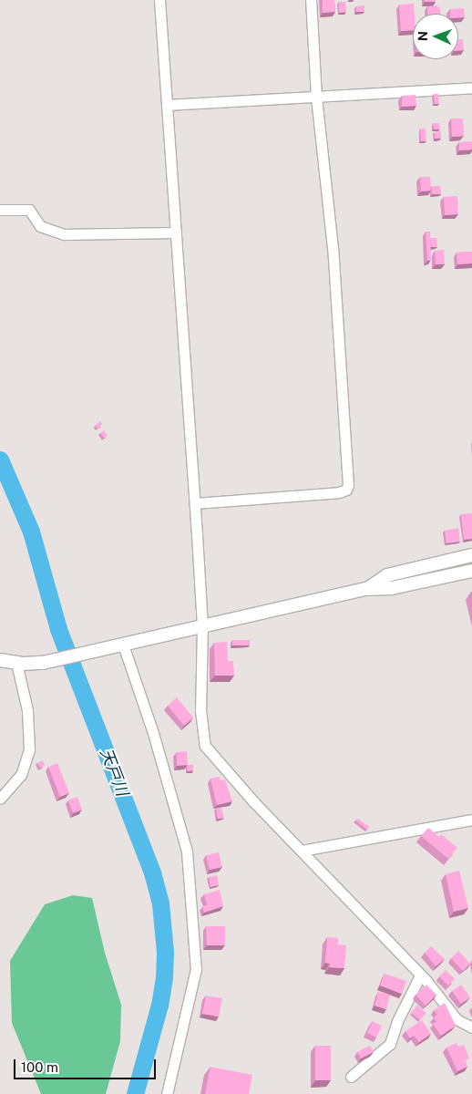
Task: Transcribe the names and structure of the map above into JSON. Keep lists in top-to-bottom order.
{
  "water": ["天戸川"],
  "scale_bar": "100 m",
  "north": "left"
}
